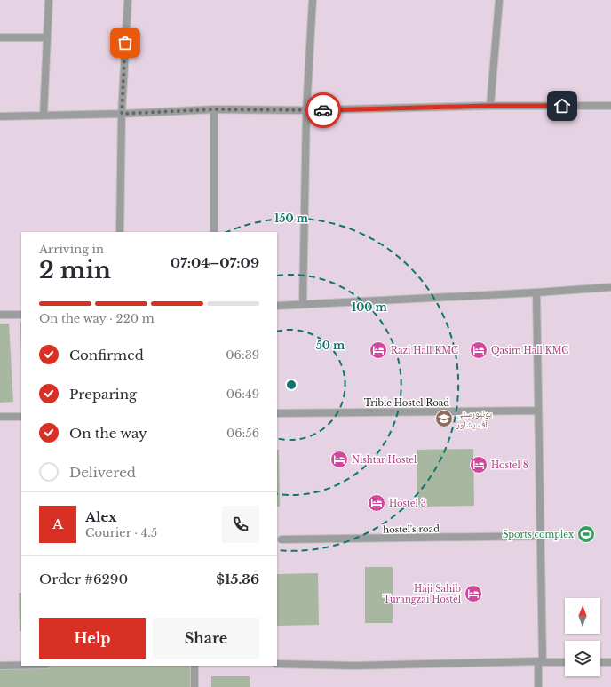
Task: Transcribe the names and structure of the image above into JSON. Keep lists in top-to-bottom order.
{
  "streets": {
    "street": ["Trible Hostel Road", "hostel's road"]
  },
  "places": {
    "hotel": [
      "Razi Hall KMC",
      "Qasim Hall KMC",
      "Nishtar Hostel",
      "Hostel 8",
      "Hostel 3",
      "Haji Sahib Turangzai Hostel"
    ],
    "school or university": ["یونیورسٹی آف پشاور"],
    "sports": ["Sports complex"]
  },
  "north": "top",
  "page": {
    "heading": ["2 min", "Arriving in", "07:04–07:09"],
    "panel": [
      "Alex",
      "Courier · 4.5",
      "Order #6290",
      "$15.36"
    ],
    "bar": "On the way · 220 m",
    "list": [
      ["Confirmed", "06:39"],
      ["Preparing", "06:49"],
      ["On the way", "06:56"],
      "Delivered"
    ],
    "round": "A",
    "buttons": ["Help", "Share"]
  },
  "rings": ["150 m", "100 m", "50 m"]
}
